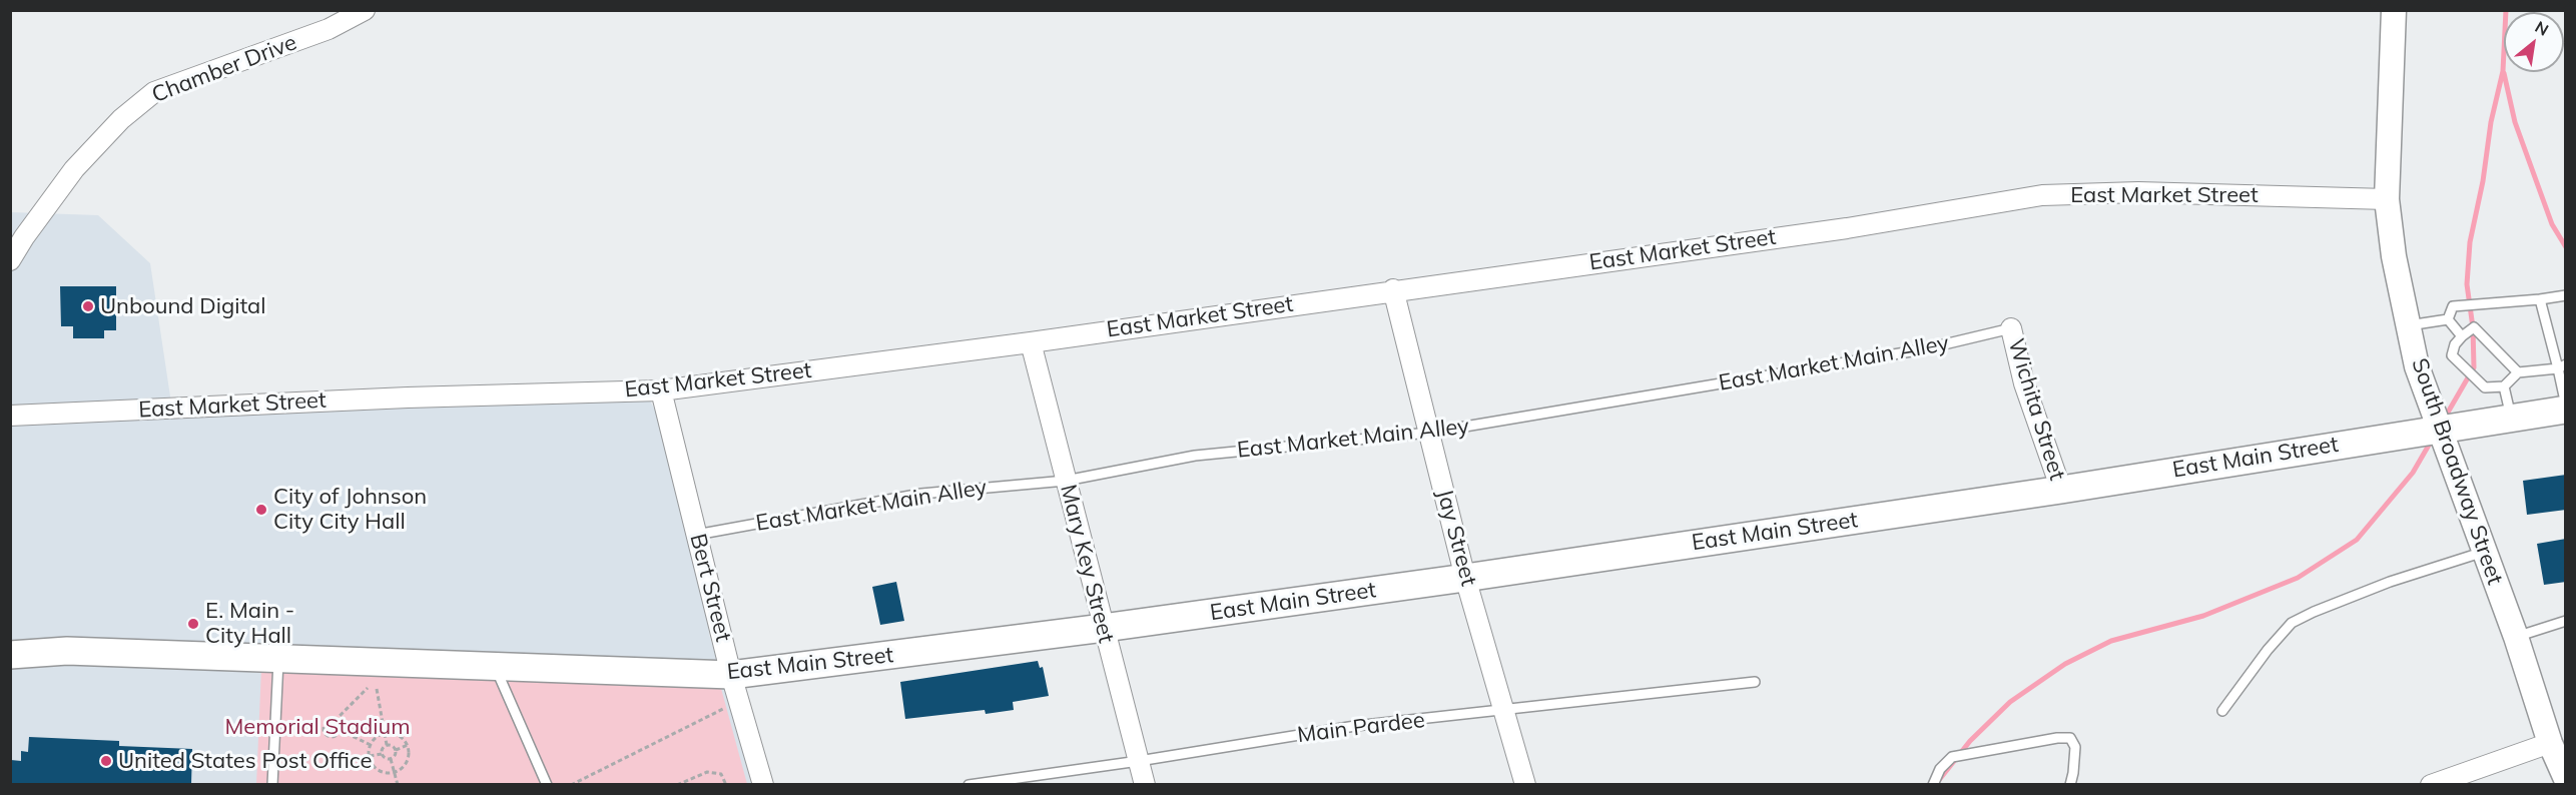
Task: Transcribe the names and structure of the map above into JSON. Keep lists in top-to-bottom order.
{
  "streets": {
    "main road": ["East Main Street"],
    "street": [
      "Chamber Drive",
      "East Market Street",
      "Wichita Street",
      "South Broadway Street",
      "Jay Street",
      "Mary Key Street",
      "Bert Street"
    ],
    "lane": ["East Market Main Alley", "Main Pardee"]
  },
  "crossings": [
    ["East Market Street", "South Broadway Street"],
    ["East Market Street", "Jay Street"],
    ["East Market Street", "Mary Key Street"],
    ["East Market Street", "Bert Street"],
    ["East Market Main Alley", "Wichita Street"],
    ["East Market Main Alley", "Jay Street"],
    ["East Market Main Alley", "Mary Key Street"],
    ["East Market Main Alley", "Bert Street"],
    ["Wichita Street", "East Main Street"],
    ["East Main Street", "South Broadway Street"],
    ["East Main Street", "Jay Street"],
    ["East Main Street", "Mary Key Street"],
    ["East Main Street", "Bert Street"],
    ["Jay Street", "Main Pardee"],
    ["Mary Key Street", "Main Pardee"]
  ],
  "parks": ["Memorial Stadium"],
  "places": [
    "Unbound Digital",
    "City of Johnson City City Hall",
    "E. Main - City Hall",
    "United States Post Office"
  ],
  "north": "top right"
}
